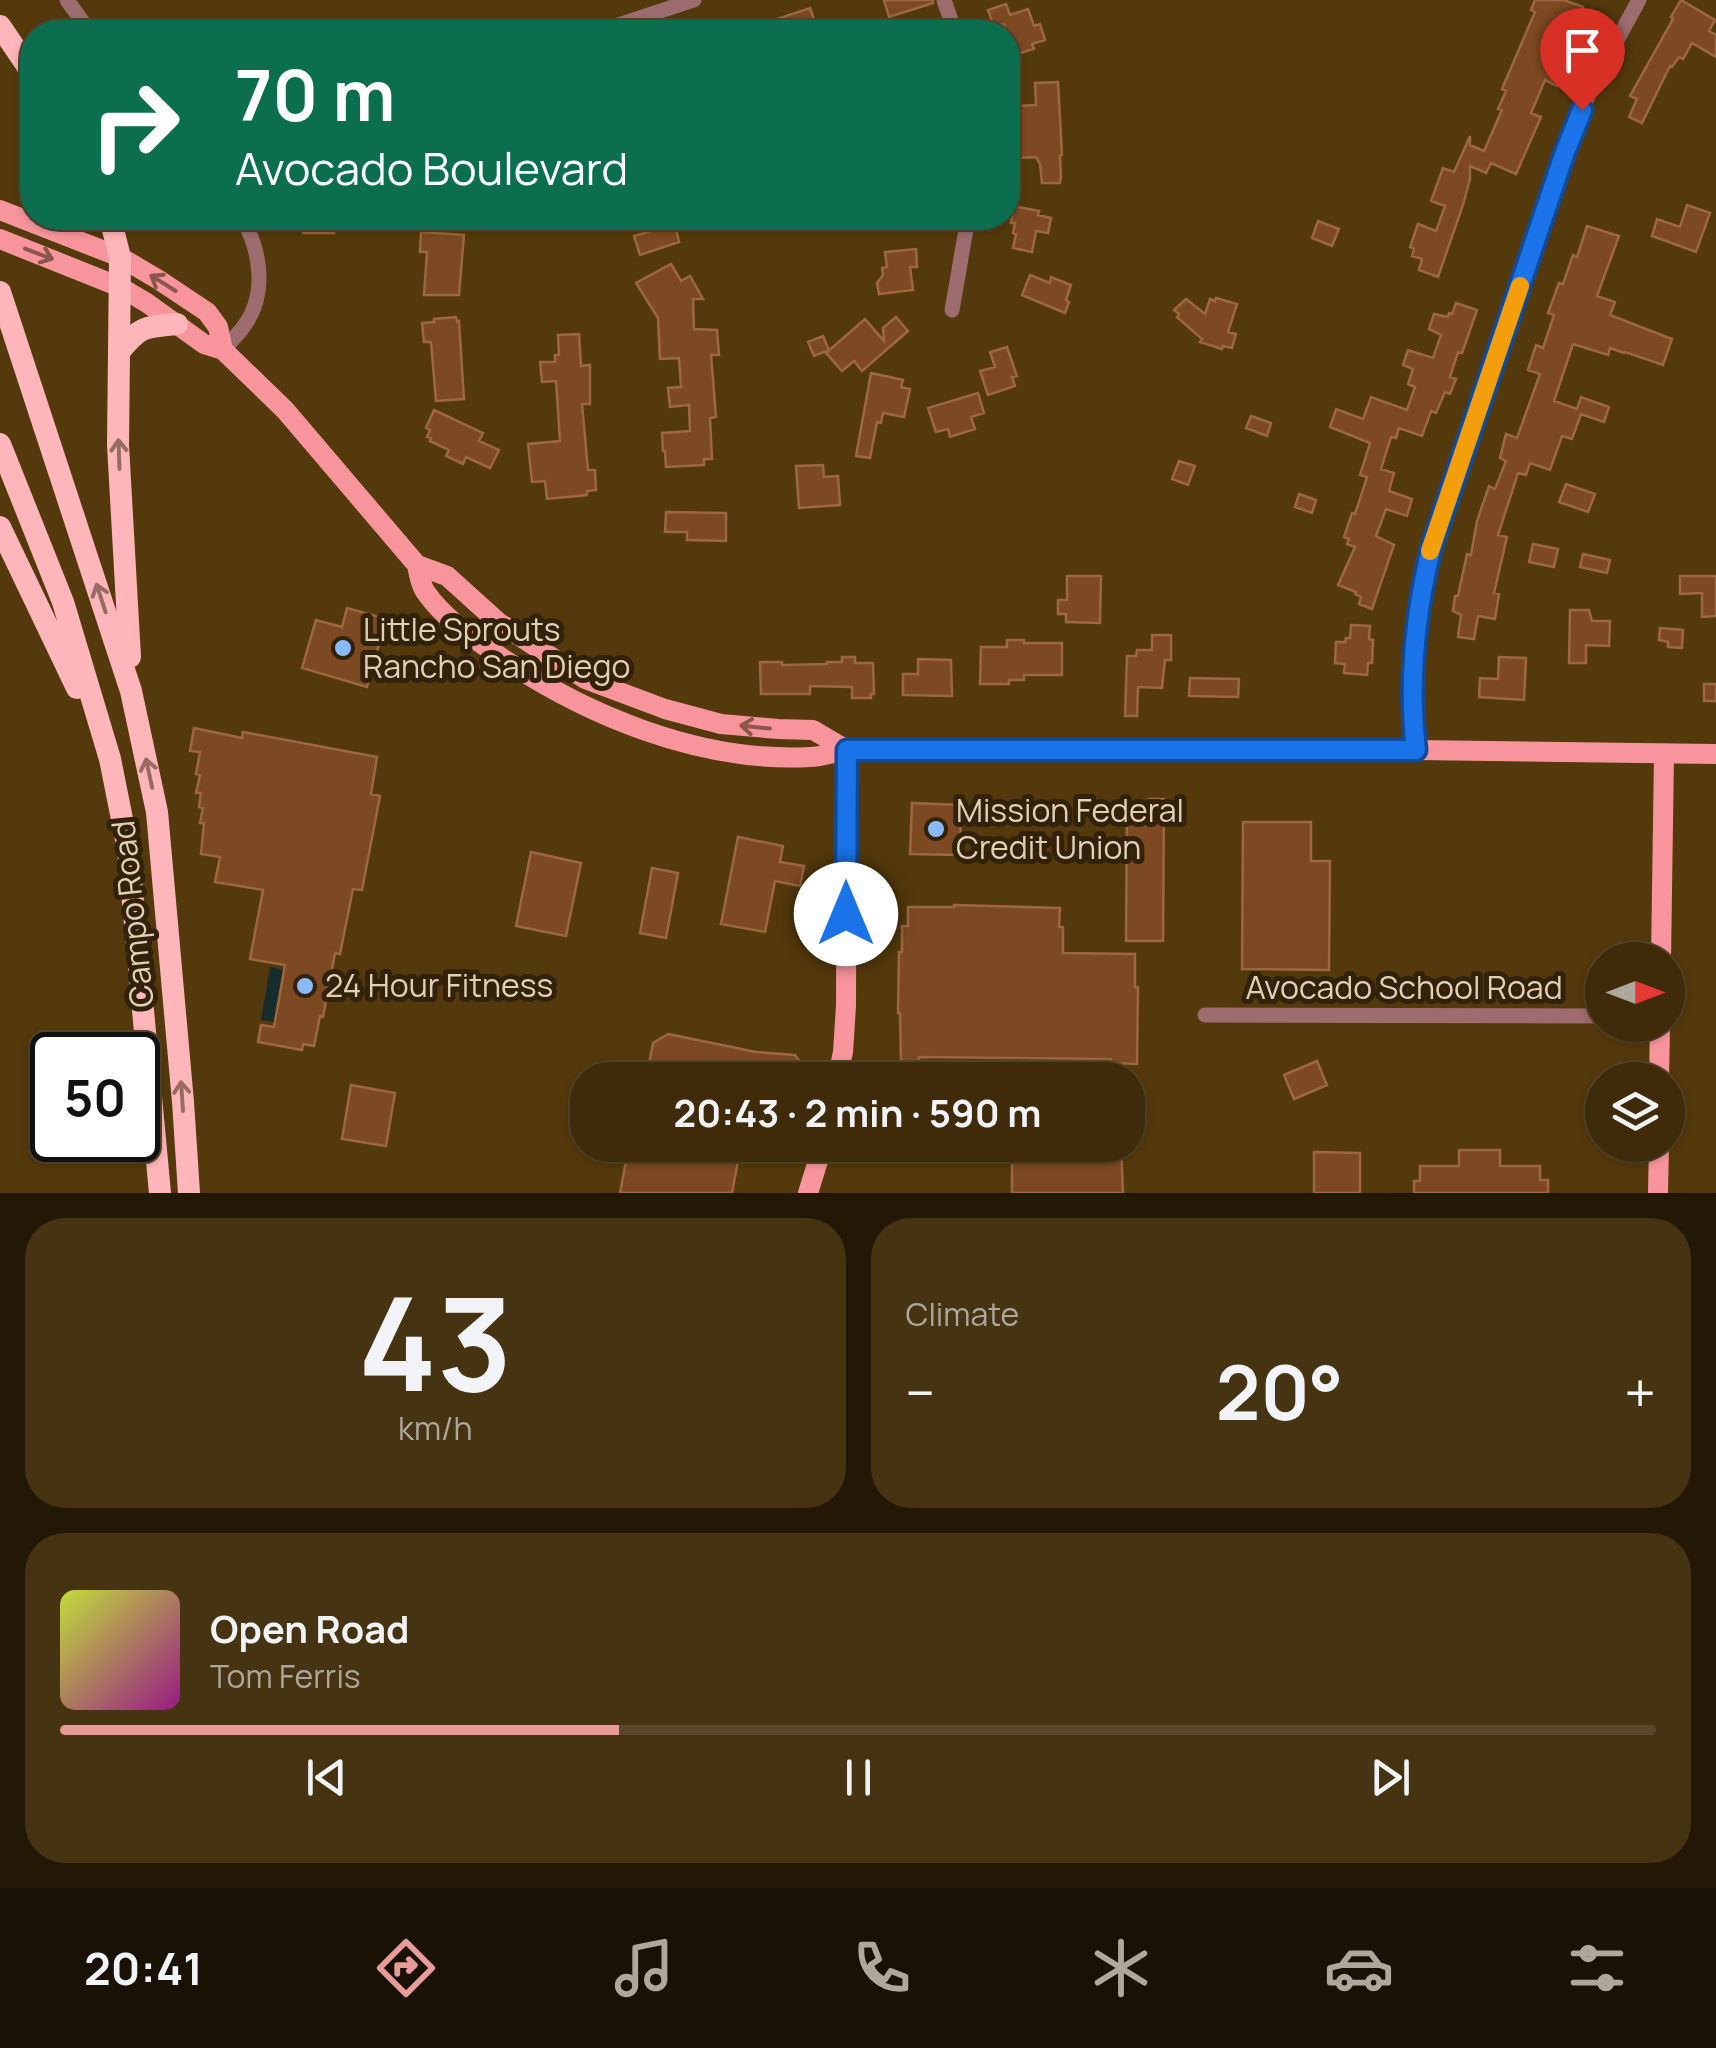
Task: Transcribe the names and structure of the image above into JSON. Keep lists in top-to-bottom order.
{
  "streets": {
    "highway": ["Campo Road"],
    "street": ["Avocado School Road"]
  },
  "places": ["Little Sprouts Rancho San Diego", "Mission Federal Credit Union", "24 Hour Fitness"],
  "north": "right",
  "page": {
    "turn": ["70 m", "Avocado Boulevard"],
    "limit": "50",
    "trip": "20:43 · 2 min · 590 m",
    "tile": [
      ["43", "km/h"],
      "Climate"
    ],
    "heat": ["−", "20°", "+"],
    "song": ["Open Road", "Tom Ferris"],
    "tabs": "20:41"
  }
}
